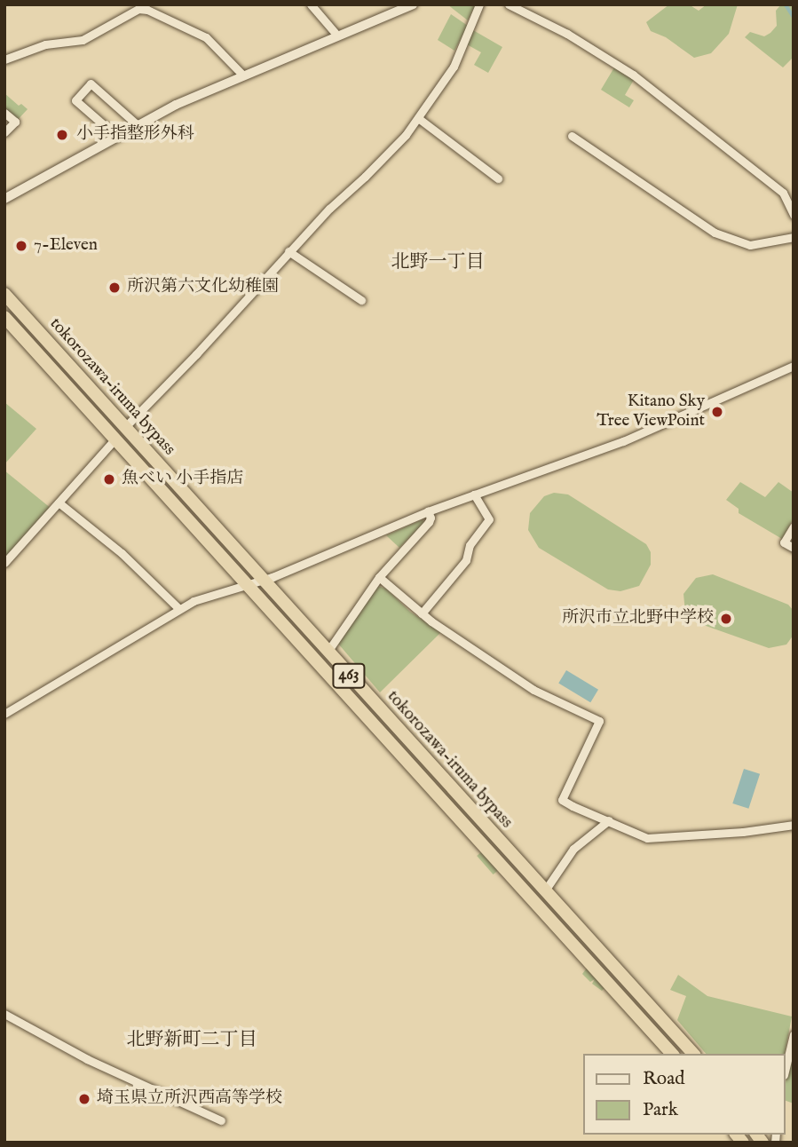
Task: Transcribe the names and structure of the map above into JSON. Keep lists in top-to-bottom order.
{
  "streets": {
    "highway": ["tokorozawa-iruma bypass", "463"]
  },
  "districts": ["北野一丁目", "北野新町二丁目"],
  "places": [
    "小手指整形外科",
    "7-Eleven",
    "所沢第六文化幼稚園",
    "Kitano Sky Tree ViewPoint",
    "魚べい 小手指店",
    "所沢市立北野中学校",
    "埼玉県立所沢西高等学校"
  ],
  "legend": ["Road", "Park"]
}
